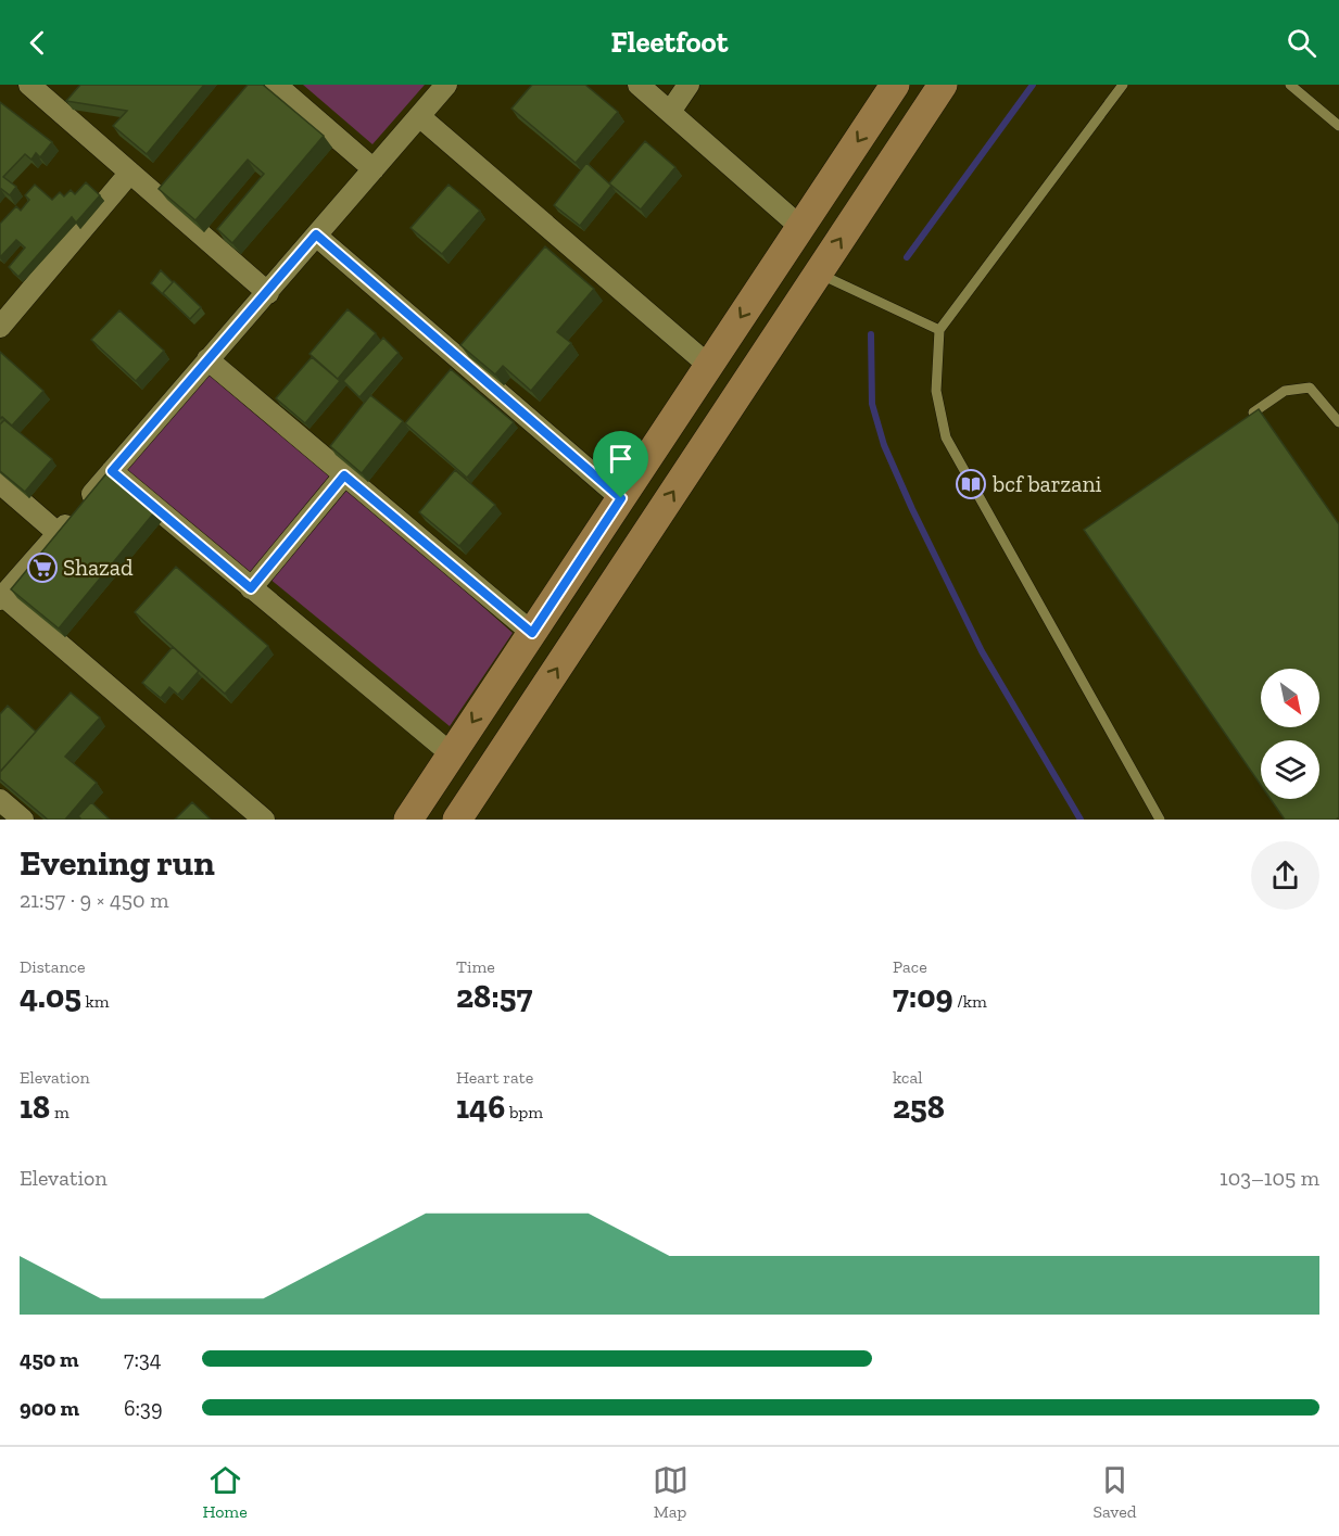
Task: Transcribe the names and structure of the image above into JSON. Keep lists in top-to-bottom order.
{
  "places": {
    "library": ["bcf barzani"],
    "supermarket": ["Shazad"]
  },
  "north": "bottom right",
  "page": {
    "header": "Fleetfoot",
    "heading": ["Evening run", "21:57 · 9 × 450 m"],
    "stats": [
      ["Distance", "4.05 km"],
      ["Time", "28:57"],
      ["Pace", "7:09 /km"],
      ["Elevation", "18 m"],
      ["Heart rate", "146 bpm"],
      ["kcal", "258"]
    ],
    "chart": ["Elevation", "103–105 m"],
    "list": [
      {
        "name": "450 m",
        "note": "7:34"
      },
      {
        "name": "900 m",
        "note": "6:39"
      }
    ],
    "tabs": ["Home", "Map", "Saved"]
  }
}
